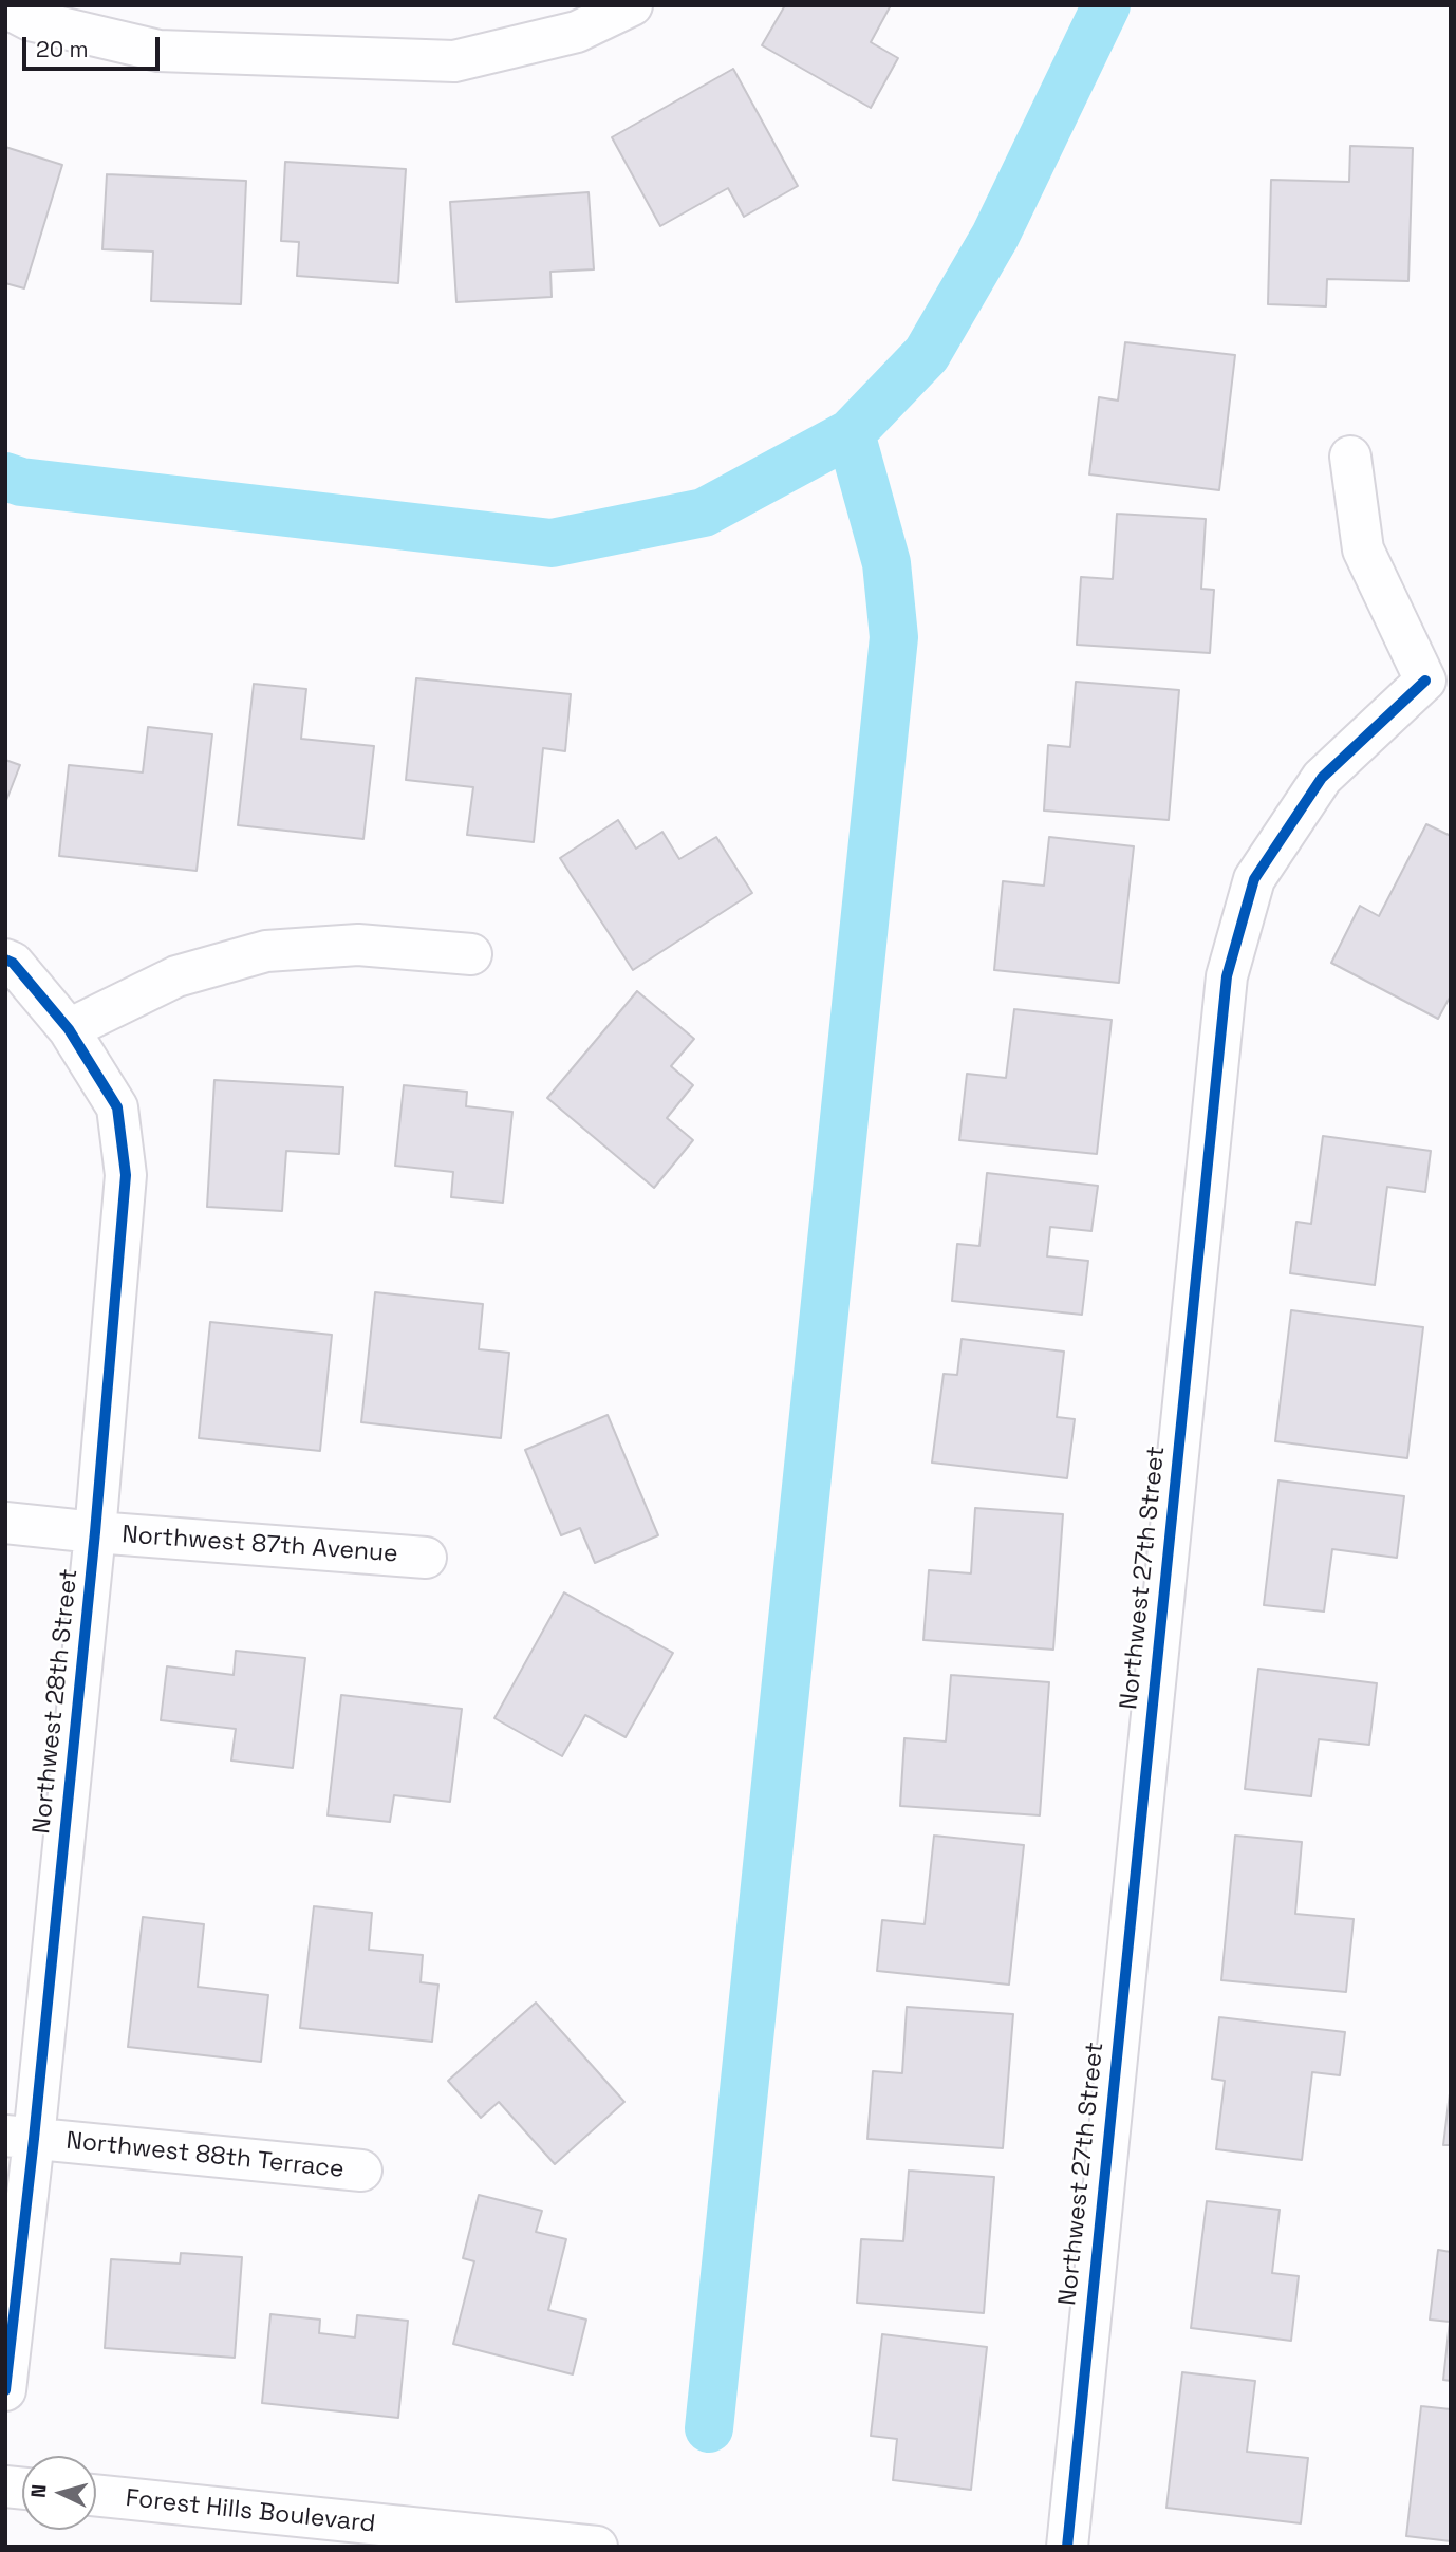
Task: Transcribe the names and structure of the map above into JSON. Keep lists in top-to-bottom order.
{
  "streets": {
    "street": [
      "Northwest 87th Avenue",
      "Northwest 27th Street",
      "Northwest 28th Street",
      "Northwest 88th Terrace",
      "Forest Hills Boulevard"
    ]
  },
  "crossings": [
    ["Northwest 87th Avenue", "Northwest 28th Street"],
    ["Northwest 28th Street", "Northwest 88th Terrace"]
  ],
  "scale_bar": "20 m",
  "north": "left"
}
